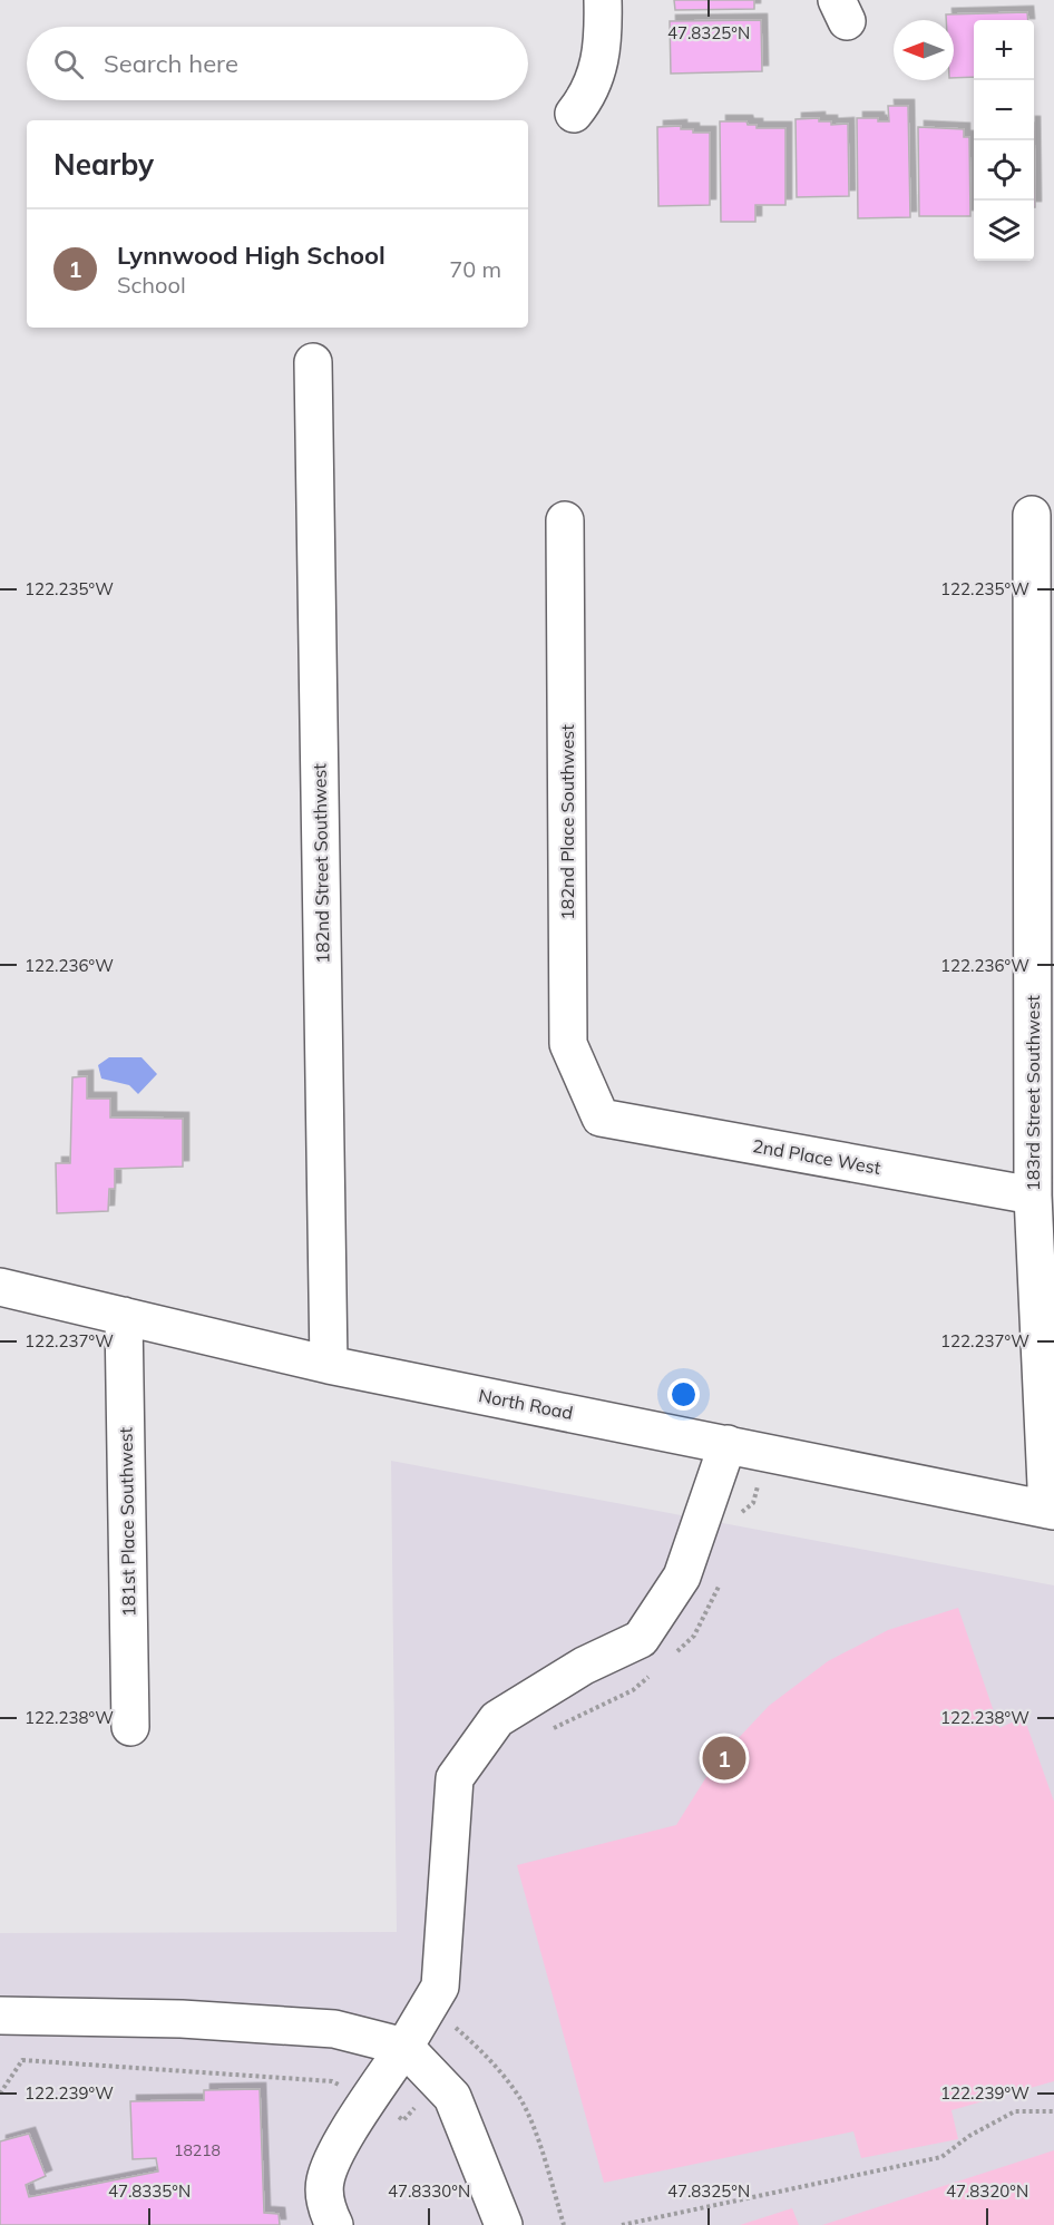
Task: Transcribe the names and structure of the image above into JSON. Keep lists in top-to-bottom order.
{
  "streets": {
    "street": [
      "182nd Place Southwest",
      "182nd Street Southwest",
      "183rd Street Southwest",
      "2nd Place West",
      "North Road",
      "181st Place Southwest"
    ]
  },
  "crossings": [
    ["182nd Place Southwest", "2nd Place West"],
    ["182nd Street Southwest", "North Road"],
    ["183rd Street Southwest", "2nd Place West"],
    ["183rd Street Southwest", "North Road"],
    ["North Road", "181st Place Southwest"]
  ],
  "house_numbers": ["18218"],
  "north": "left",
  "page": {
    "map_buttons": ["+", "−"],
    "search": "Search here",
    "heading": "Nearby",
    "list": [
      {
        "mark": "1",
        "name": "Lynnwood High School",
        "note": "School",
        "value": "70 m"
      }
    ],
    "pins": "1"
  },
  "coordinates": [
    "47.8325°N",
    "122.235°W",
    "122.236°W",
    "122.237°W",
    "122.238°W",
    "122.239°W",
    "47.8335°N",
    "47.8330°N",
    "47.8320°N"
  ]
}
